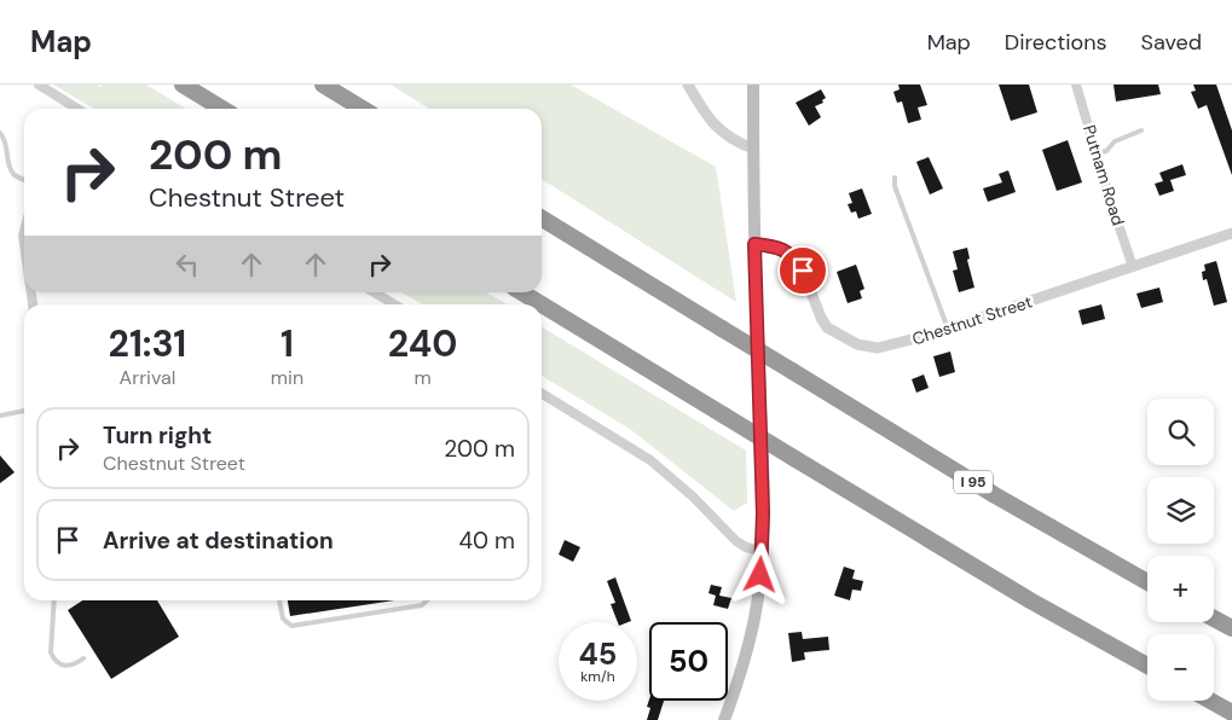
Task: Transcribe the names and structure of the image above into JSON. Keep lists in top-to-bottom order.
{
  "streets": {
    "highway": ["I 95"],
    "street": ["Putnam Road", "Chestnut Street"]
  },
  "crossings": [
    ["Putnam Road", "Chestnut Street"]
  ],
  "page": {
    "header": "Map",
    "nav": ["Map", "Directions", "Saved"],
    "turn": ["200 m", "Chestnut Street"],
    "eta": [
      "21:31",
      "Arrival",
      "1",
      "min",
      "240",
      "m"
    ],
    "map_buttons": ["+", "−"],
    "list": [
      {
        "name": "Turn right",
        "note": "Chestnut Street",
        "value": "200 m"
      },
      {
        "name": "Arrive at destination",
        "value": "40 m"
      }
    ],
    "speed": "45 km/h",
    "limit": "50"
  }
}
